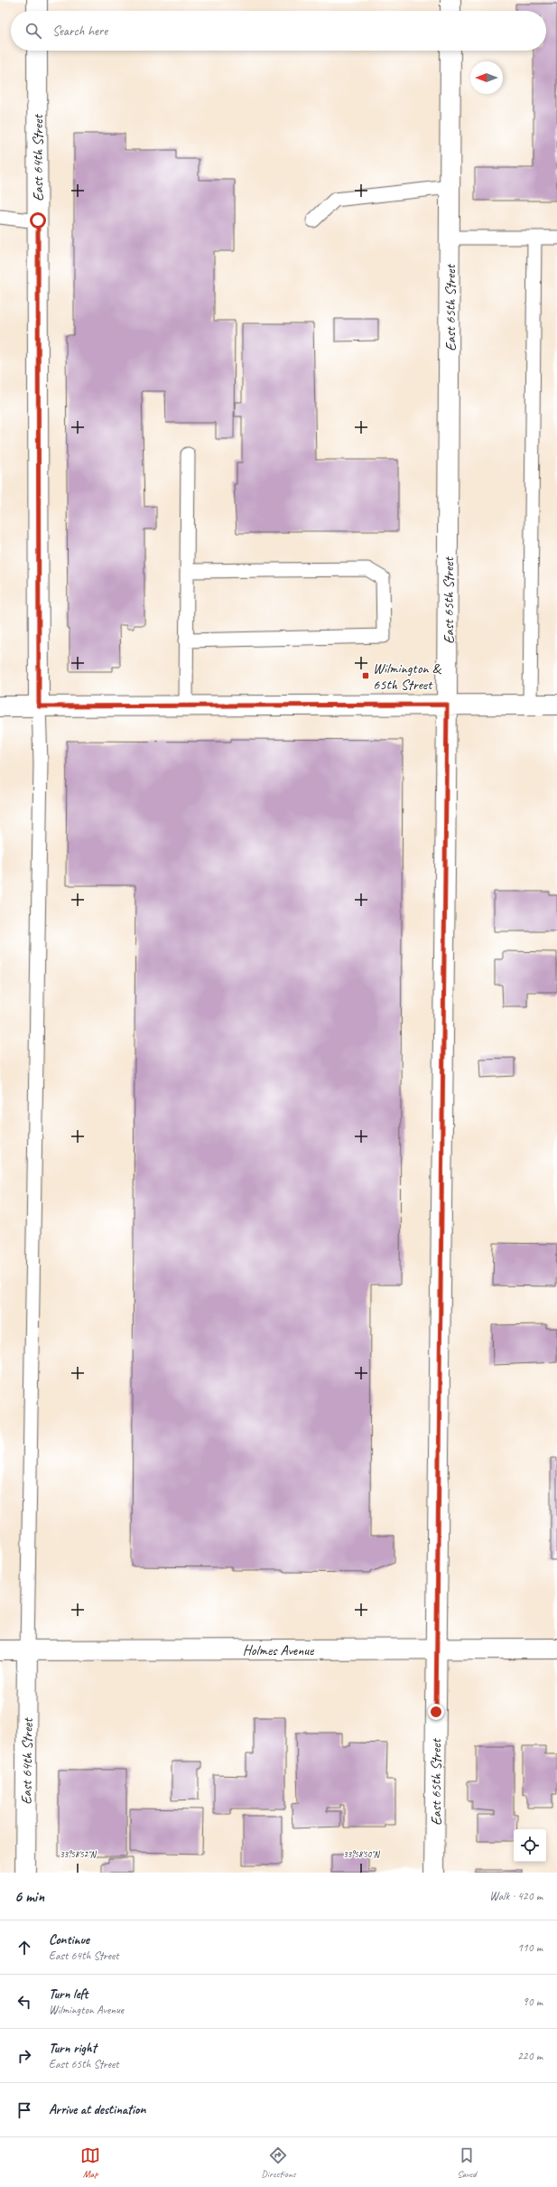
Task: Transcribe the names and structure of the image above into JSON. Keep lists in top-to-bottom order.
{
  "streets": {
    "street": ["East 64th Street", "East 65th Street", "Holmes Avenue"]
  },
  "crossings": [
    ["East 64th Street", "Holmes Avenue"],
    ["East 65th Street", "Holmes Avenue"]
  ],
  "places": {
    "transit": ["Wilmington & 65th Street"]
  },
  "north": "left",
  "page": {
    "search": "Search here",
    "heading": ["6 min", "Walk · 420 m"],
    "list": [
      ["Continue", "East 64th Street", "110 m"],
      ["Turn left", "Wilmington Avenue", "90 m"],
      ["Turn right", "East 65th Street", "220 m"],
      "Arrive at destination"
    ],
    "nav": ["Map", "Directions", "Saved"]
  },
  "coordinates": ["33°58'52\"N", "33°58'50\"N"]
}
